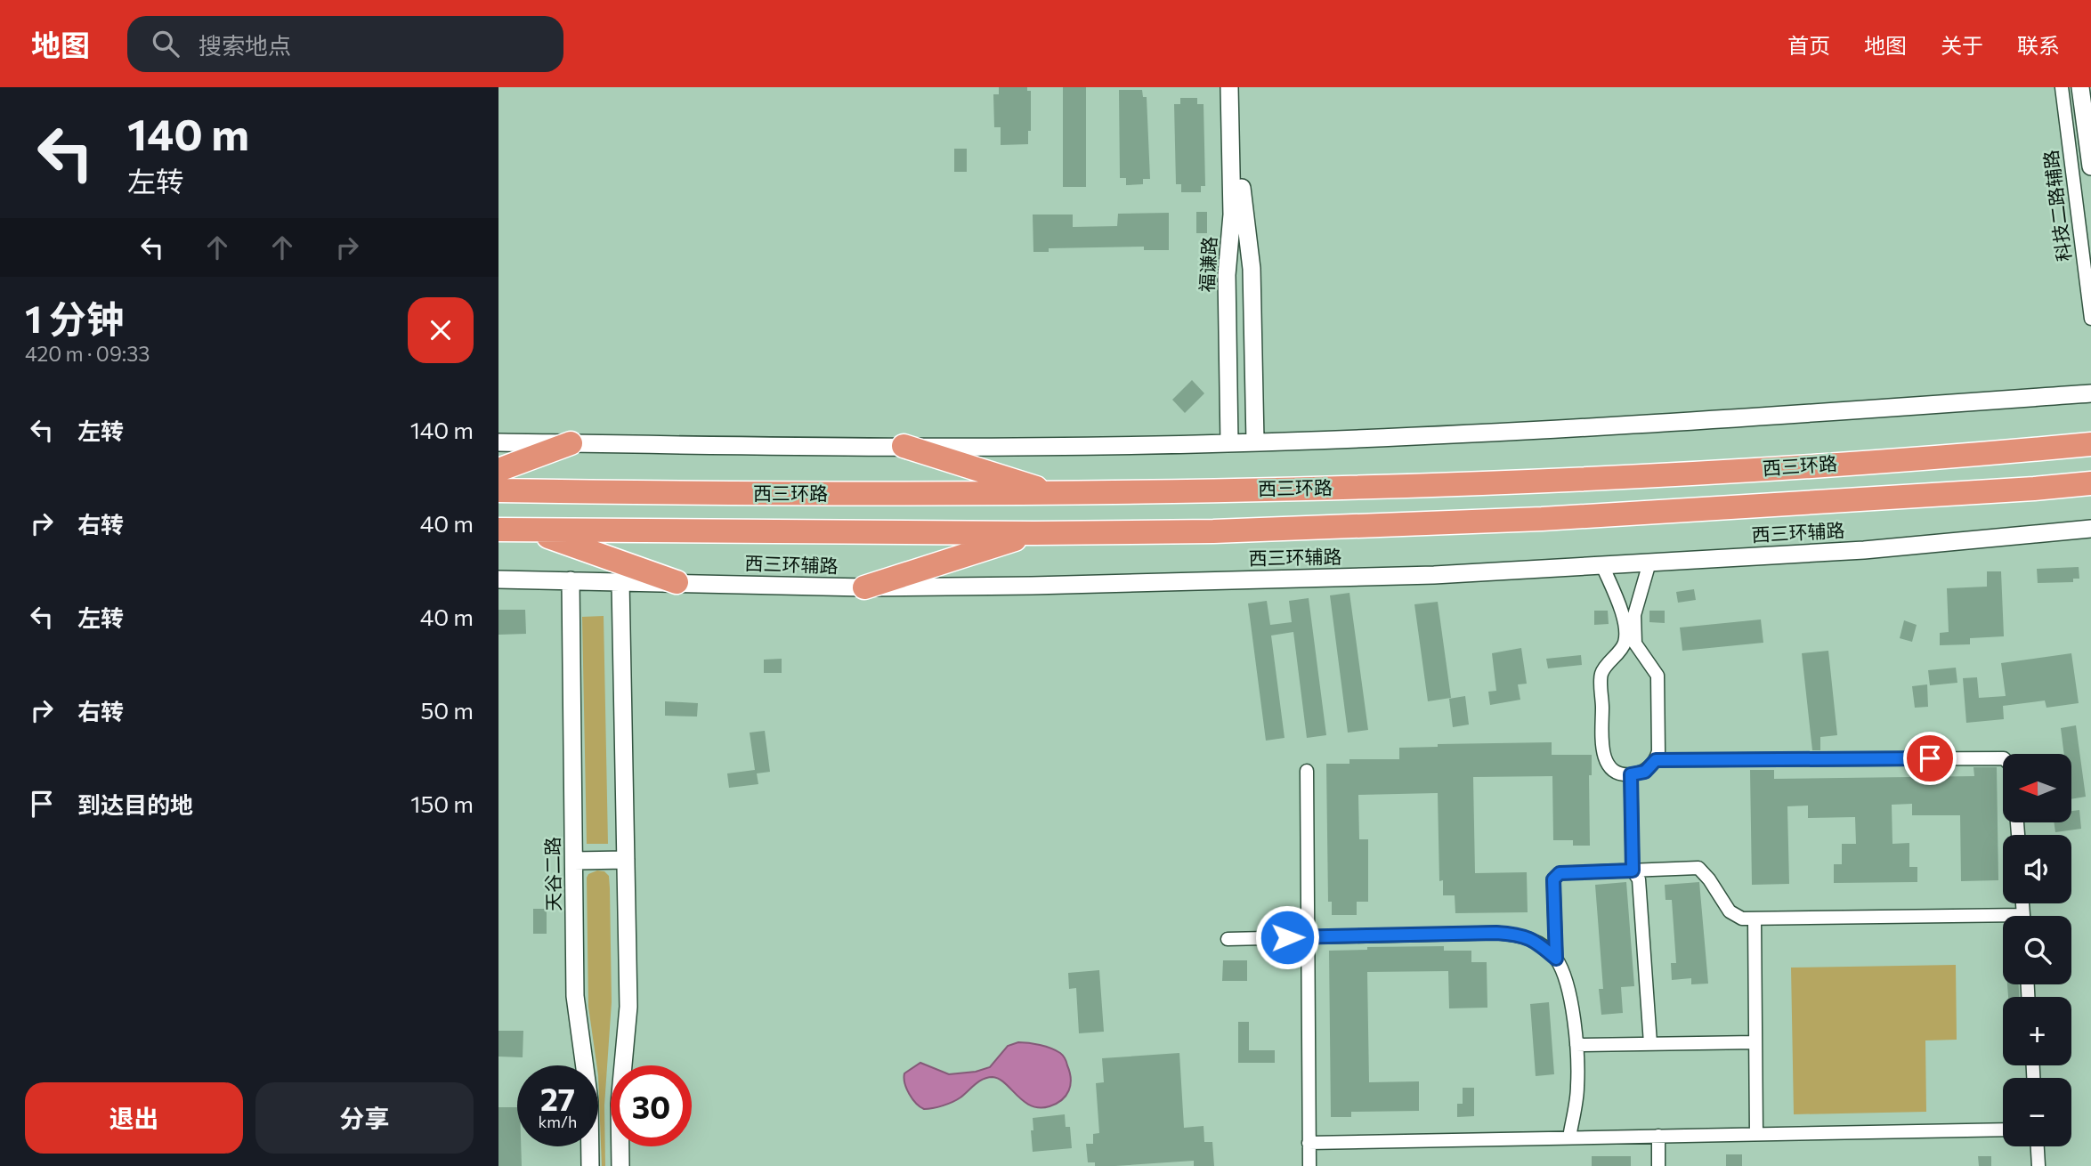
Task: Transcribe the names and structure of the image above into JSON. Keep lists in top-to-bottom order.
{
  "streets": {
    "highway": ["西三环路"],
    "main road": ["福谦路", "西三环辅路", "天谷二路"],
    "street": ["科技二路辅路"]
  },
  "crossings": [
    ["西三环辅路", "天谷二路"]
  ],
  "north": "left",
  "page": {
    "header": "地图",
    "search": "搜索地点",
    "nav": [
      "首页",
      "地图",
      "关于",
      "联系"
    ],
    "turn": ["140 m", "左转"],
    "heading": ["1 分钟", "420 m · 09:33"],
    "list": [
      {
        "name": "左转",
        "value": "140 m"
      },
      {
        "name": "右转",
        "value": "40 m"
      },
      {
        "name": "左转",
        "value": "40 m"
      },
      {
        "name": "右转",
        "value": "50 m"
      },
      {
        "name": "到达目的地",
        "value": "150 m"
      }
    ],
    "map_buttons": ["+", "−"],
    "speed": "27 km/h",
    "limit": "30",
    "buttons": ["退出", "分享"]
  }
}
